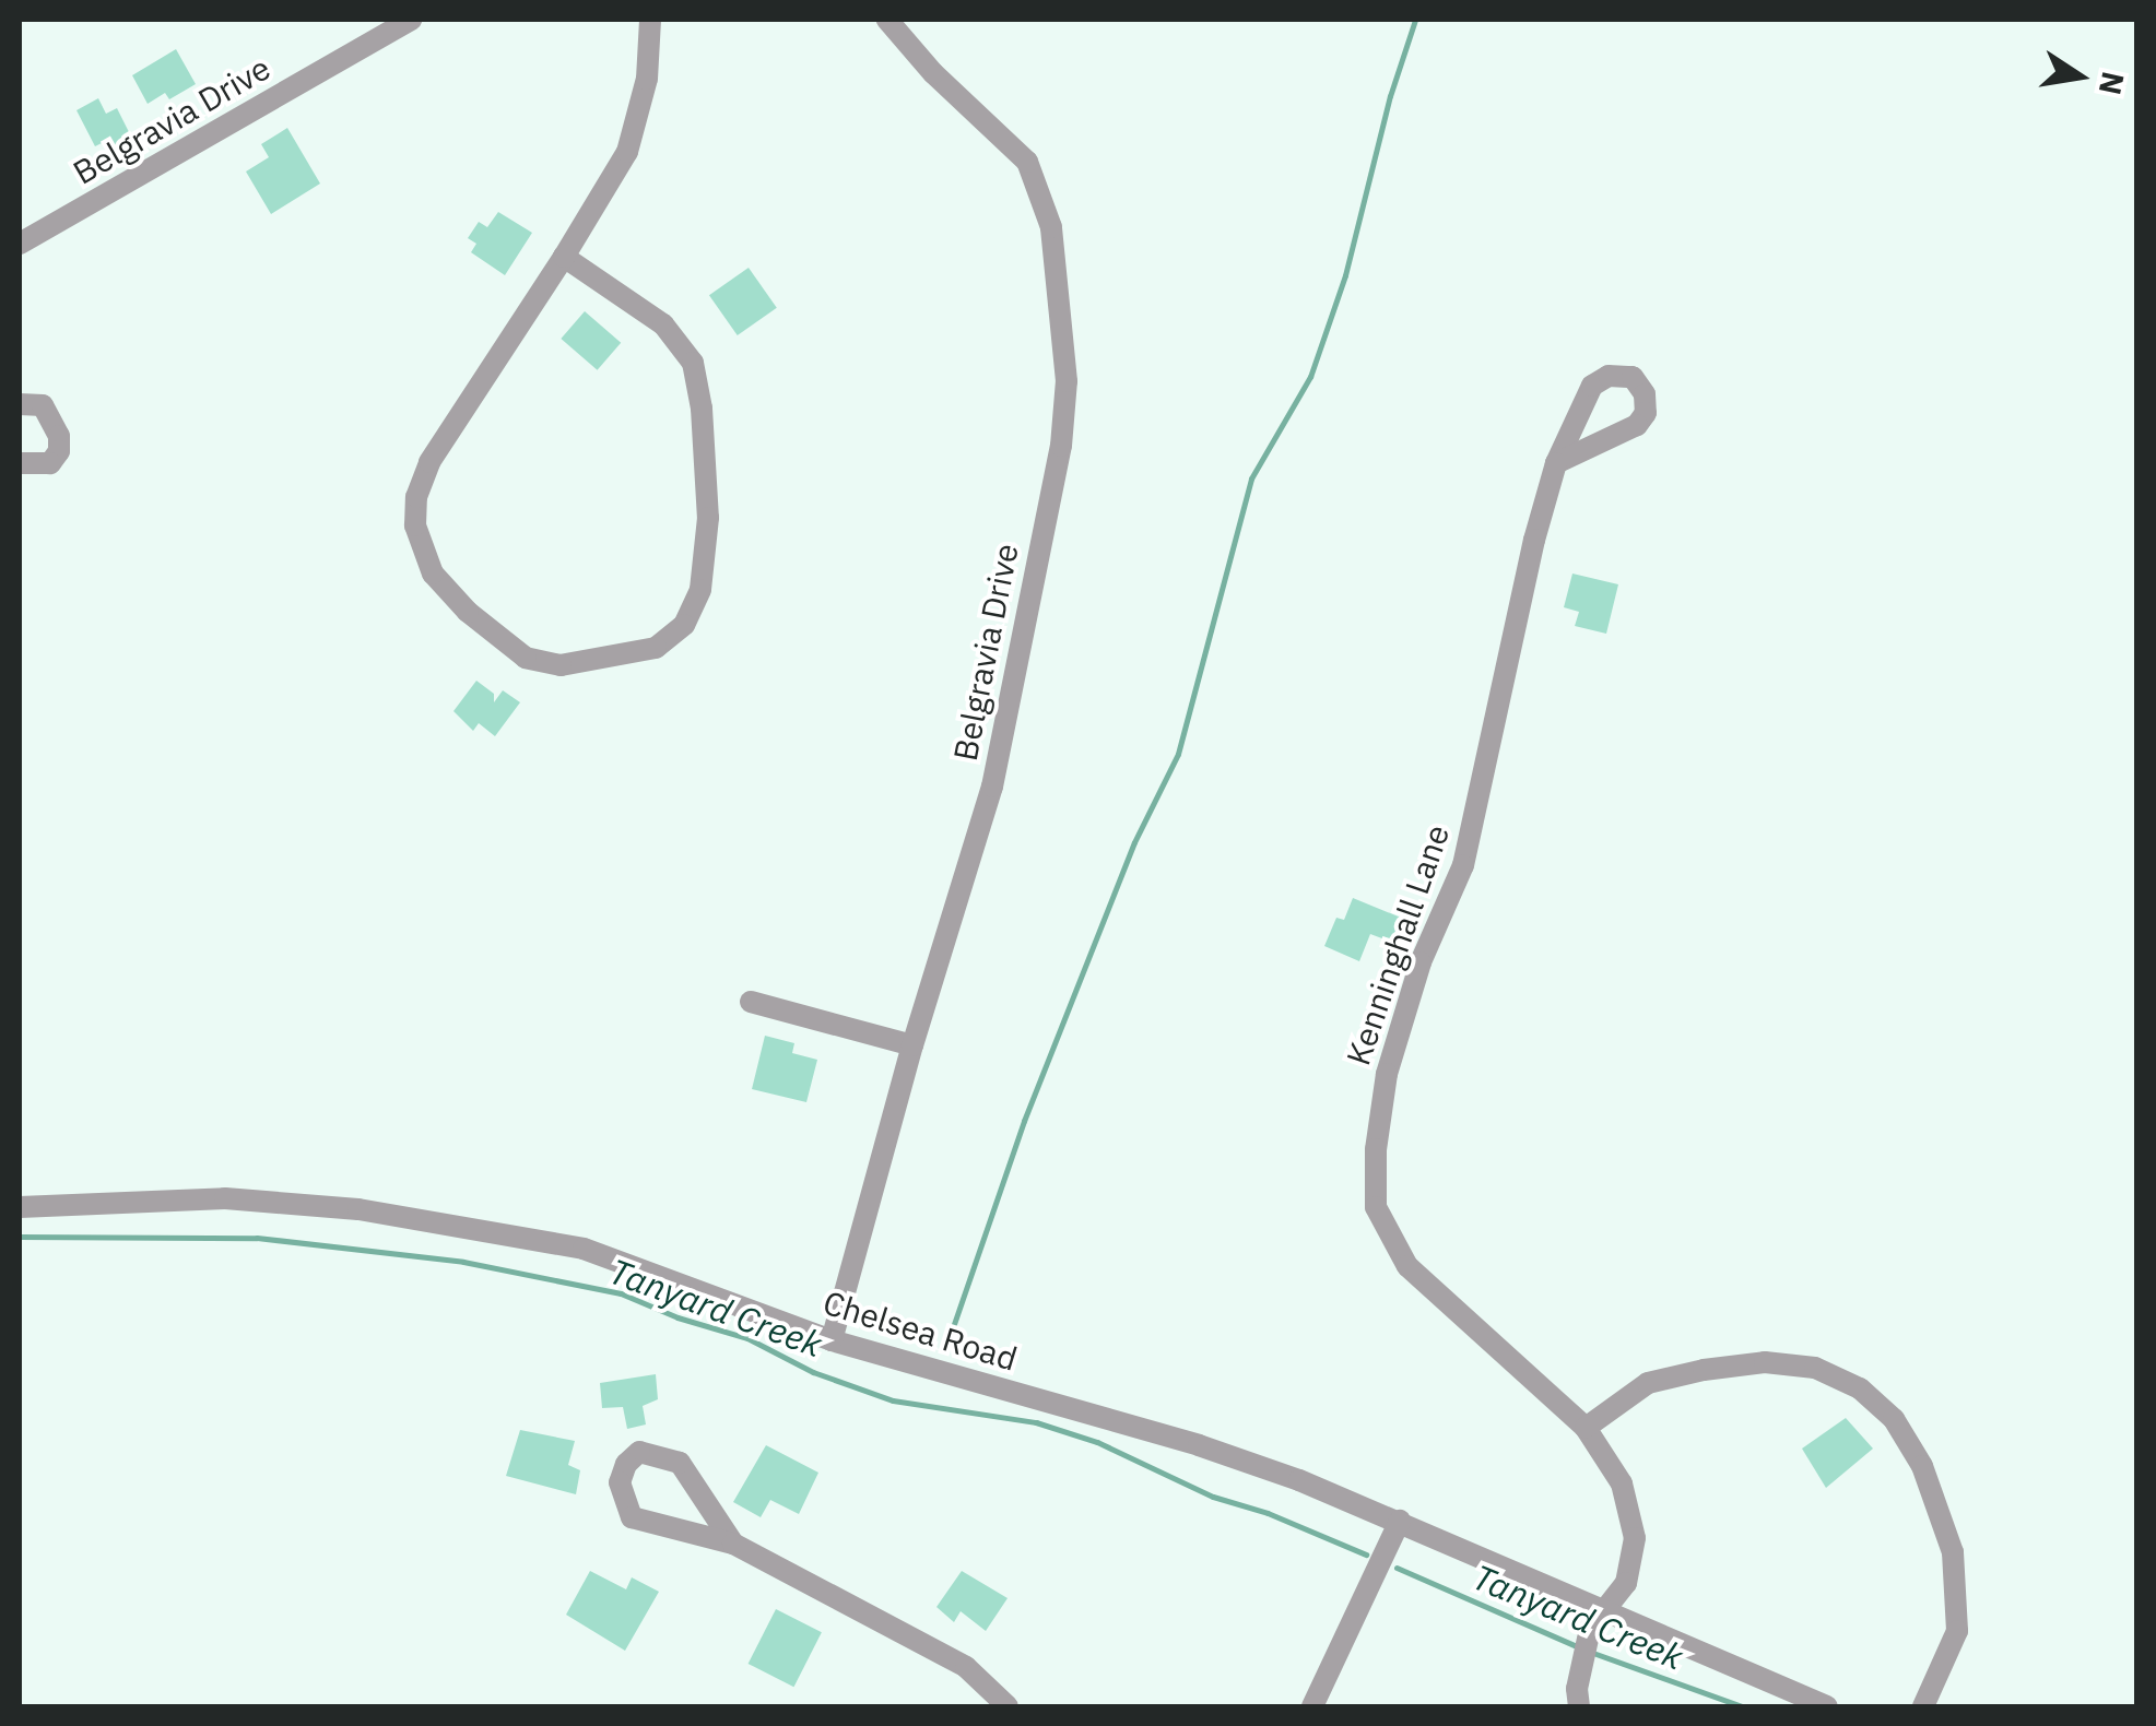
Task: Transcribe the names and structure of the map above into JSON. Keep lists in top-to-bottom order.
{
  "streets": {
    "street": ["Belgravia Drive", "Kenninghall Lane", "Chelsea Road"]
  },
  "crossings": [
    ["Belgravia Drive", "Chelsea Road"],
    ["Kenninghall Lane", "Chelsea Road"]
  ],
  "water": ["Tanyard Creek"],
  "north": "right"
}
